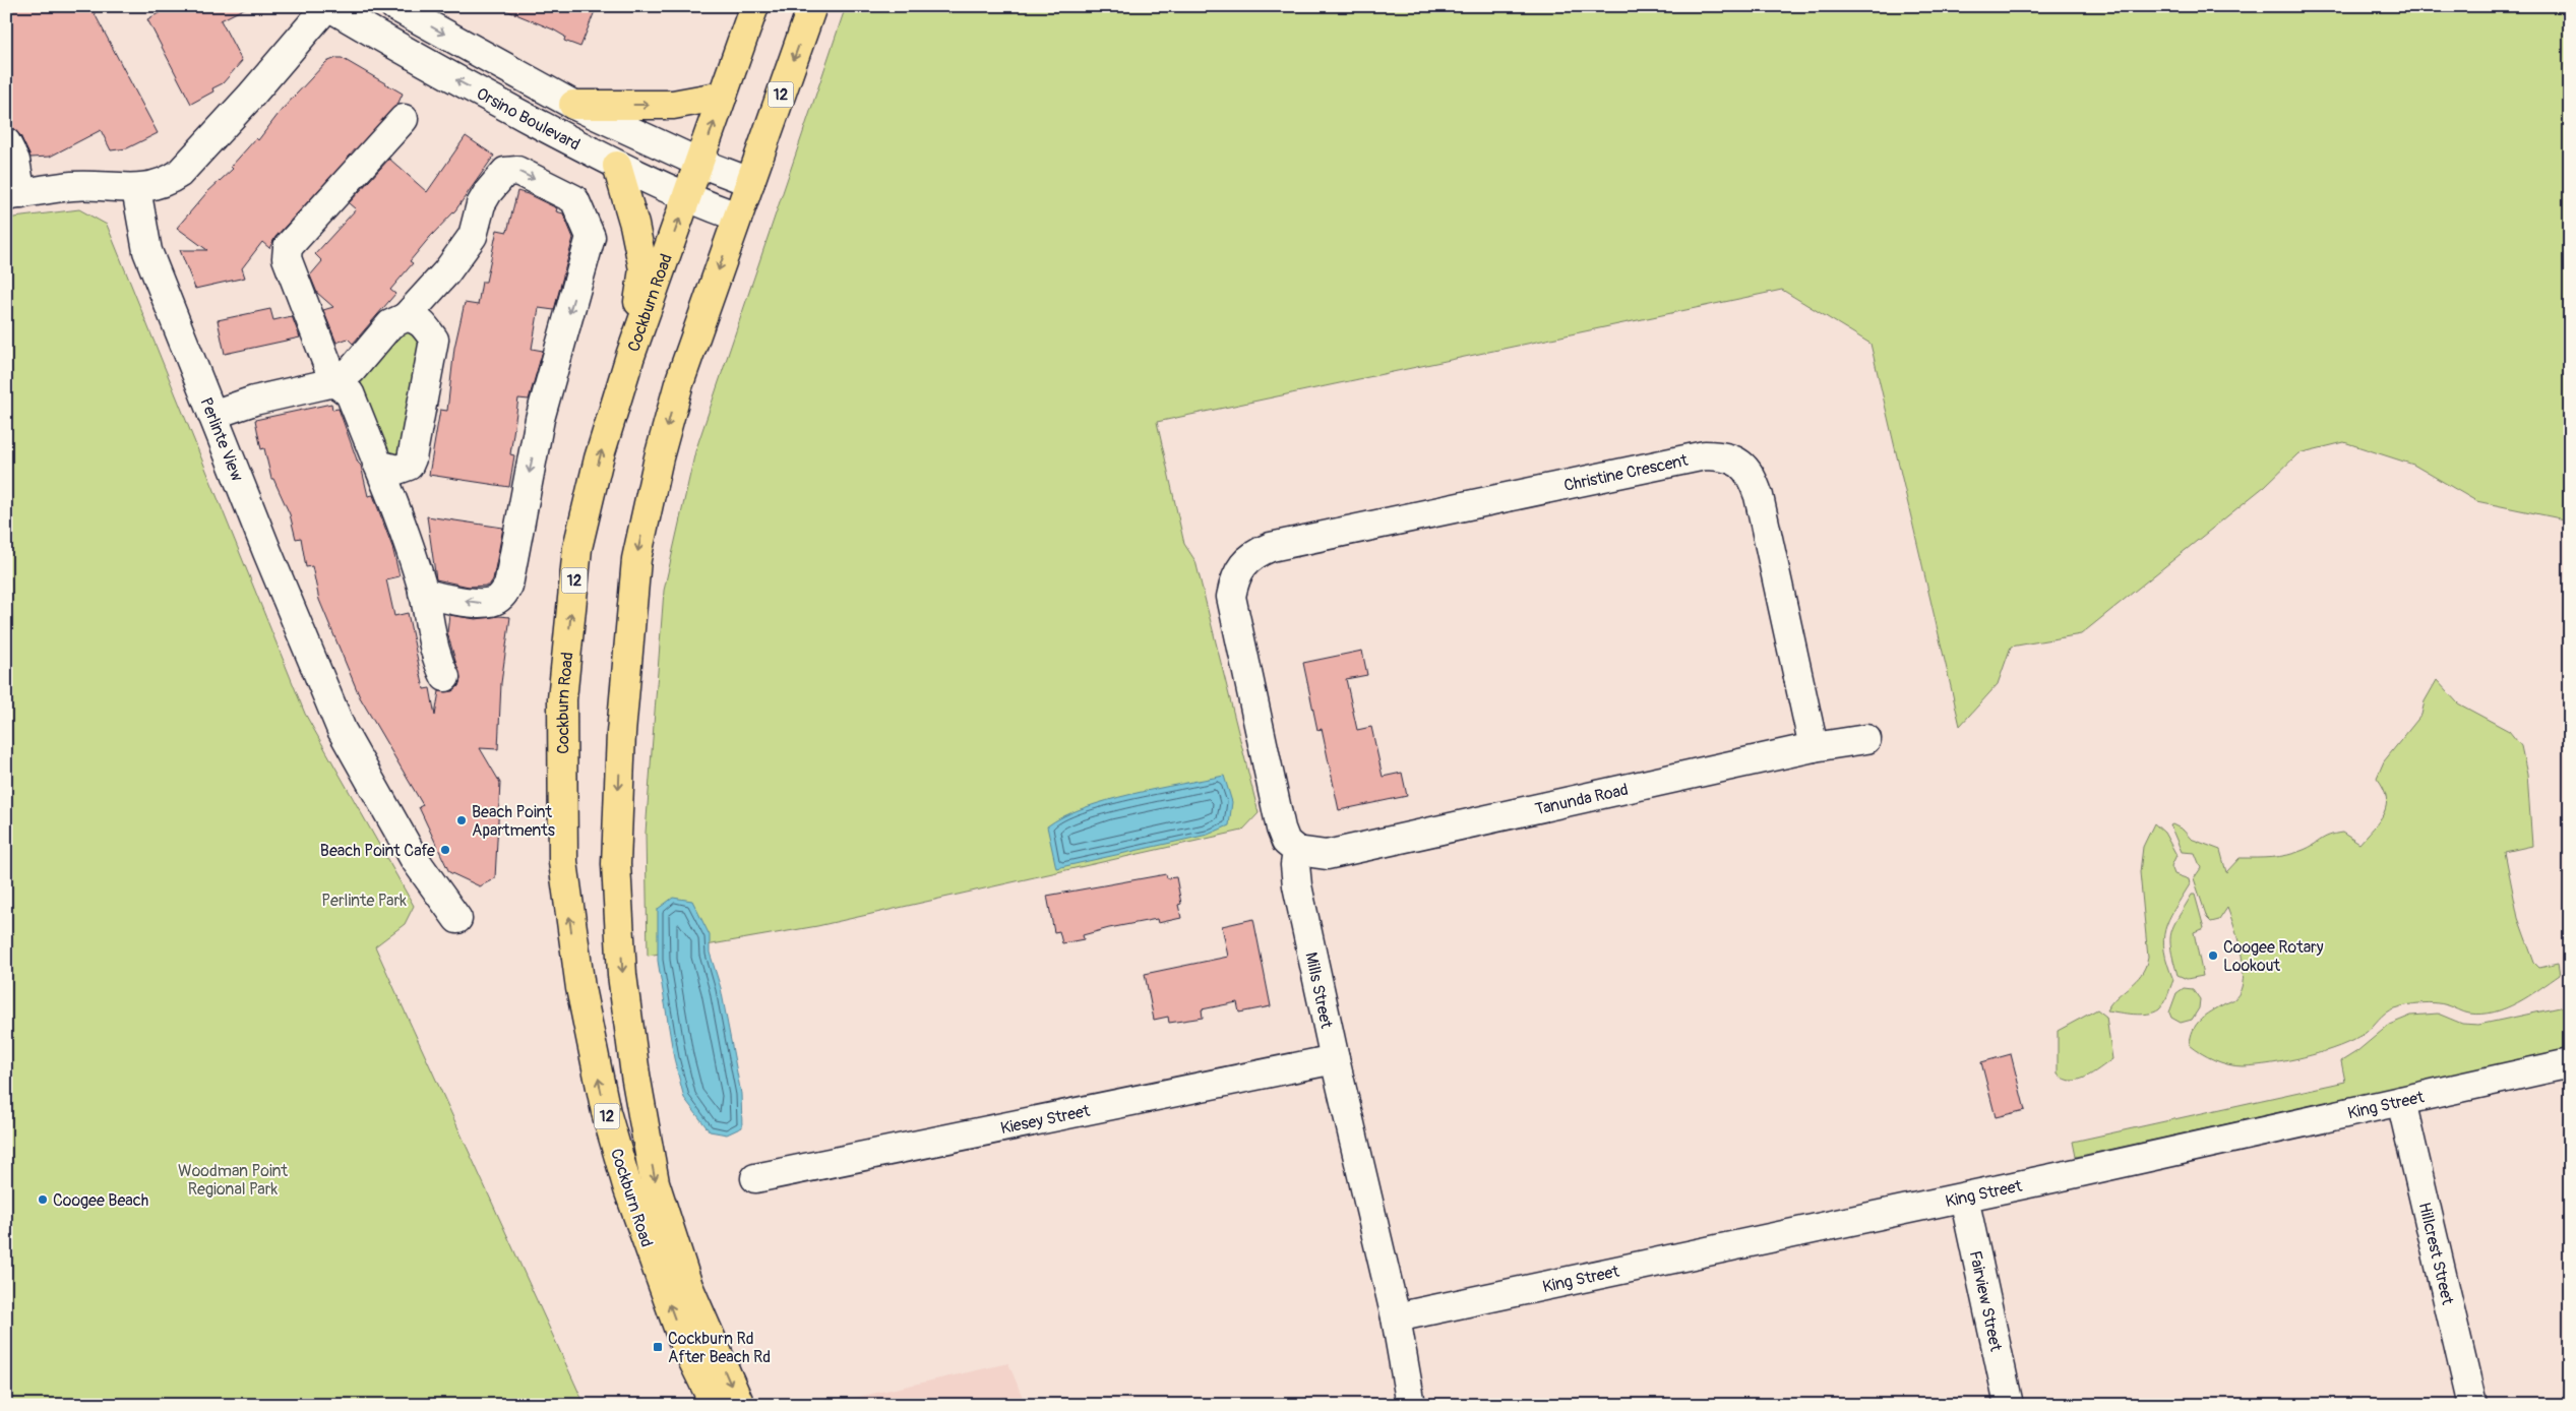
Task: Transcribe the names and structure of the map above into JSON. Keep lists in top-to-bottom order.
{
  "streets": {
    "main road": ["12", "Cockburn Road"],
    "street": [
      "Orsino Boulevard",
      "Perlinte View",
      "Christine Crescent",
      "Tanunda Road",
      "Mills Street",
      "King Street",
      "Kiesey Street",
      "Hillcrest Street",
      "Fairview Street"
    ]
  },
  "crossings": [
    ["Orsino Boulevard", "Cockburn Road"],
    ["Christine Crescent", "Tanunda Road"],
    ["Christine Crescent", "Mills Street"],
    ["Tanunda Road", "Mills Street"],
    ["Mills Street", "King Street"],
    ["Mills Street", "Kiesey Street"],
    ["King Street", "Hillcrest Street"],
    ["King Street", "Fairview Street"]
  ],
  "parks": ["Perlinte Park", "Woodman Point Regional Park"],
  "places": {
    "other": [
      "Beach Point Apartments",
      "Beach Point Cafe",
      "Coogee Rotary Lookout",
      "Coogee Beach"
    ],
    "transit": ["Cockburn Rd After Beach Rd"]
  }
}
